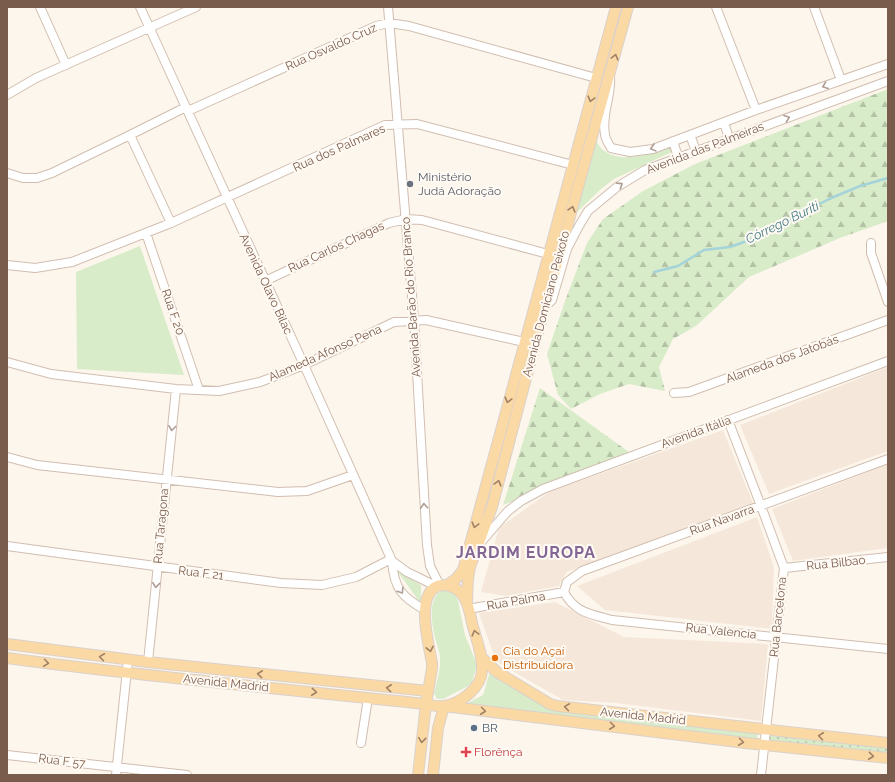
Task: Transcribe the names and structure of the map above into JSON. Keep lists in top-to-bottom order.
{
  "streets": {
    "main road": ["Avenida Domiciano Peixoto", "Avenida Madrid"],
    "street": [
      "Rua Osvaldo Cruz",
      "Rua dos Palmares",
      "Avenida das Palmeiras",
      "Rua Carlos Chagas",
      "Avenida Olavo Bilac",
      "Avenida Barão do Rio Branco",
      "Rua F 20",
      "Alameda Afonso Pena",
      "Alameda dos Jatobás",
      "Avenida Itália",
      "Rua Navarra",
      "Rua Taragona",
      "Rua Bilbao",
      "Rua F 21",
      "Rua Palma",
      "Rua Barcelona",
      "Rua Valencia",
      "Rua F 57"
    ]
  },
  "crossings": [
    ["Rua Osvaldo Cruz", "Avenida Olavo Bilac"],
    ["Rua Osvaldo Cruz", "Avenida Barão do Rio Branco"],
    ["Rua Osvaldo Cruz", "Avenida Domiciano Peixoto"],
    ["Rua dos Palmares", "Avenida Olavo Bilac"],
    ["Rua dos Palmares", "Avenida Barão do Rio Branco"],
    ["Rua dos Palmares", "Avenida Domiciano Peixoto"],
    ["Avenida das Palmeiras", "Avenida Domiciano Peixoto"],
    ["Rua Carlos Chagas", "Avenida Olavo Bilac"],
    ["Rua Carlos Chagas", "Avenida Barão do Rio Branco"],
    ["Rua Carlos Chagas", "Avenida Domiciano Peixoto"],
    ["Avenida Olavo Bilac", "Avenida Domiciano Peixoto"],
    ["Avenida Olavo Bilac", "Alameda Afonso Pena"],
    ["Avenida Olavo Bilac", "Rua F 21"],
    ["Avenida Barão do Rio Branco", "Avenida Domiciano Peixoto"],
    ["Avenida Barão do Rio Branco", "Alameda Afonso Pena"],
    ["Avenida Domiciano Peixoto", "Alameda Afonso Pena"],
    ["Avenida Domiciano Peixoto", "Avenida Itália"],
    ["Avenida Domiciano Peixoto", "Rua Palma"],
    ["Rua F 20", "Alameda Afonso Pena"],
    ["Alameda Afonso Pena", "Rua Taragona"],
    ["Avenida Itália", "Rua Barcelona"],
    ["Rua Navarra", "Rua Palma"],
    ["Rua Navarra", "Rua Barcelona"],
    ["Rua Navarra", "Rua Valencia"],
    ["Rua Taragona", "Rua F 21"],
    ["Rua Taragona", "Avenida Madrid"],
    ["Rua Bilbao", "Rua Barcelona"],
    ["Rua Palma", "Rua Valencia"],
    ["Rua Barcelona", "Rua Valencia"],
    ["Rua Barcelona", "Avenida Madrid"]
  ],
  "one_way": ["Avenida Barão do Rio Branco", "Rua Taragona"],
  "districts": ["JARDIM EUROPA"],
  "water": ["Córrego Buriti"],
  "places": {
    "other": ["Ministério Judá Adoração", "Cia do Açaí Distribuidora", "BR"],
    "health": ["Florênça"]
  }
}
